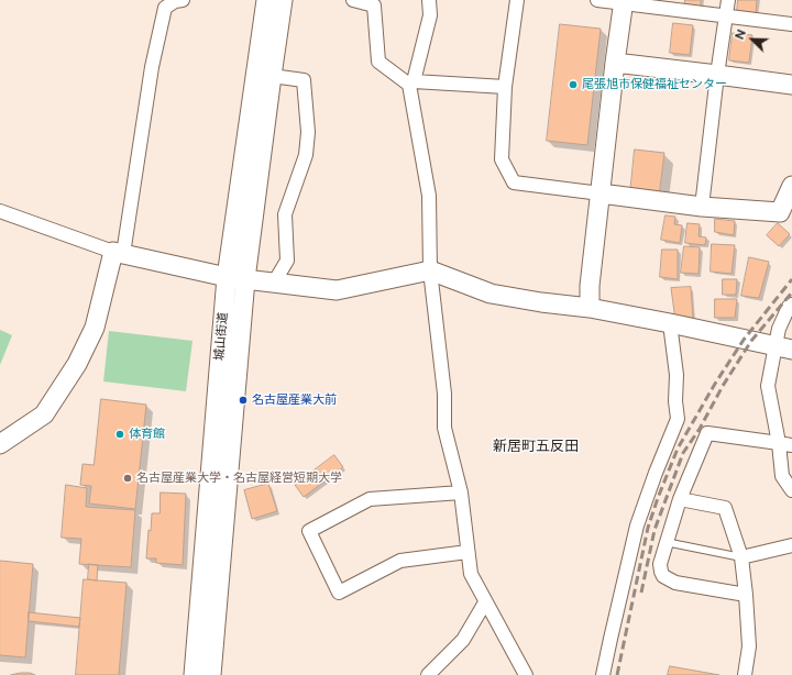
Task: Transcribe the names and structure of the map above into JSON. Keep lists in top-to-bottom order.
{
  "streets": {
    "street": ["城山街道"]
  },
  "districts": ["新居町五反田"],
  "places": [
    "尾張旭市保健福祉センター",
    "名古屋産業大前",
    "体育館",
    "名古屋産業大学・名古屋経営短期大学"
  ],
  "north": "top left"
}
